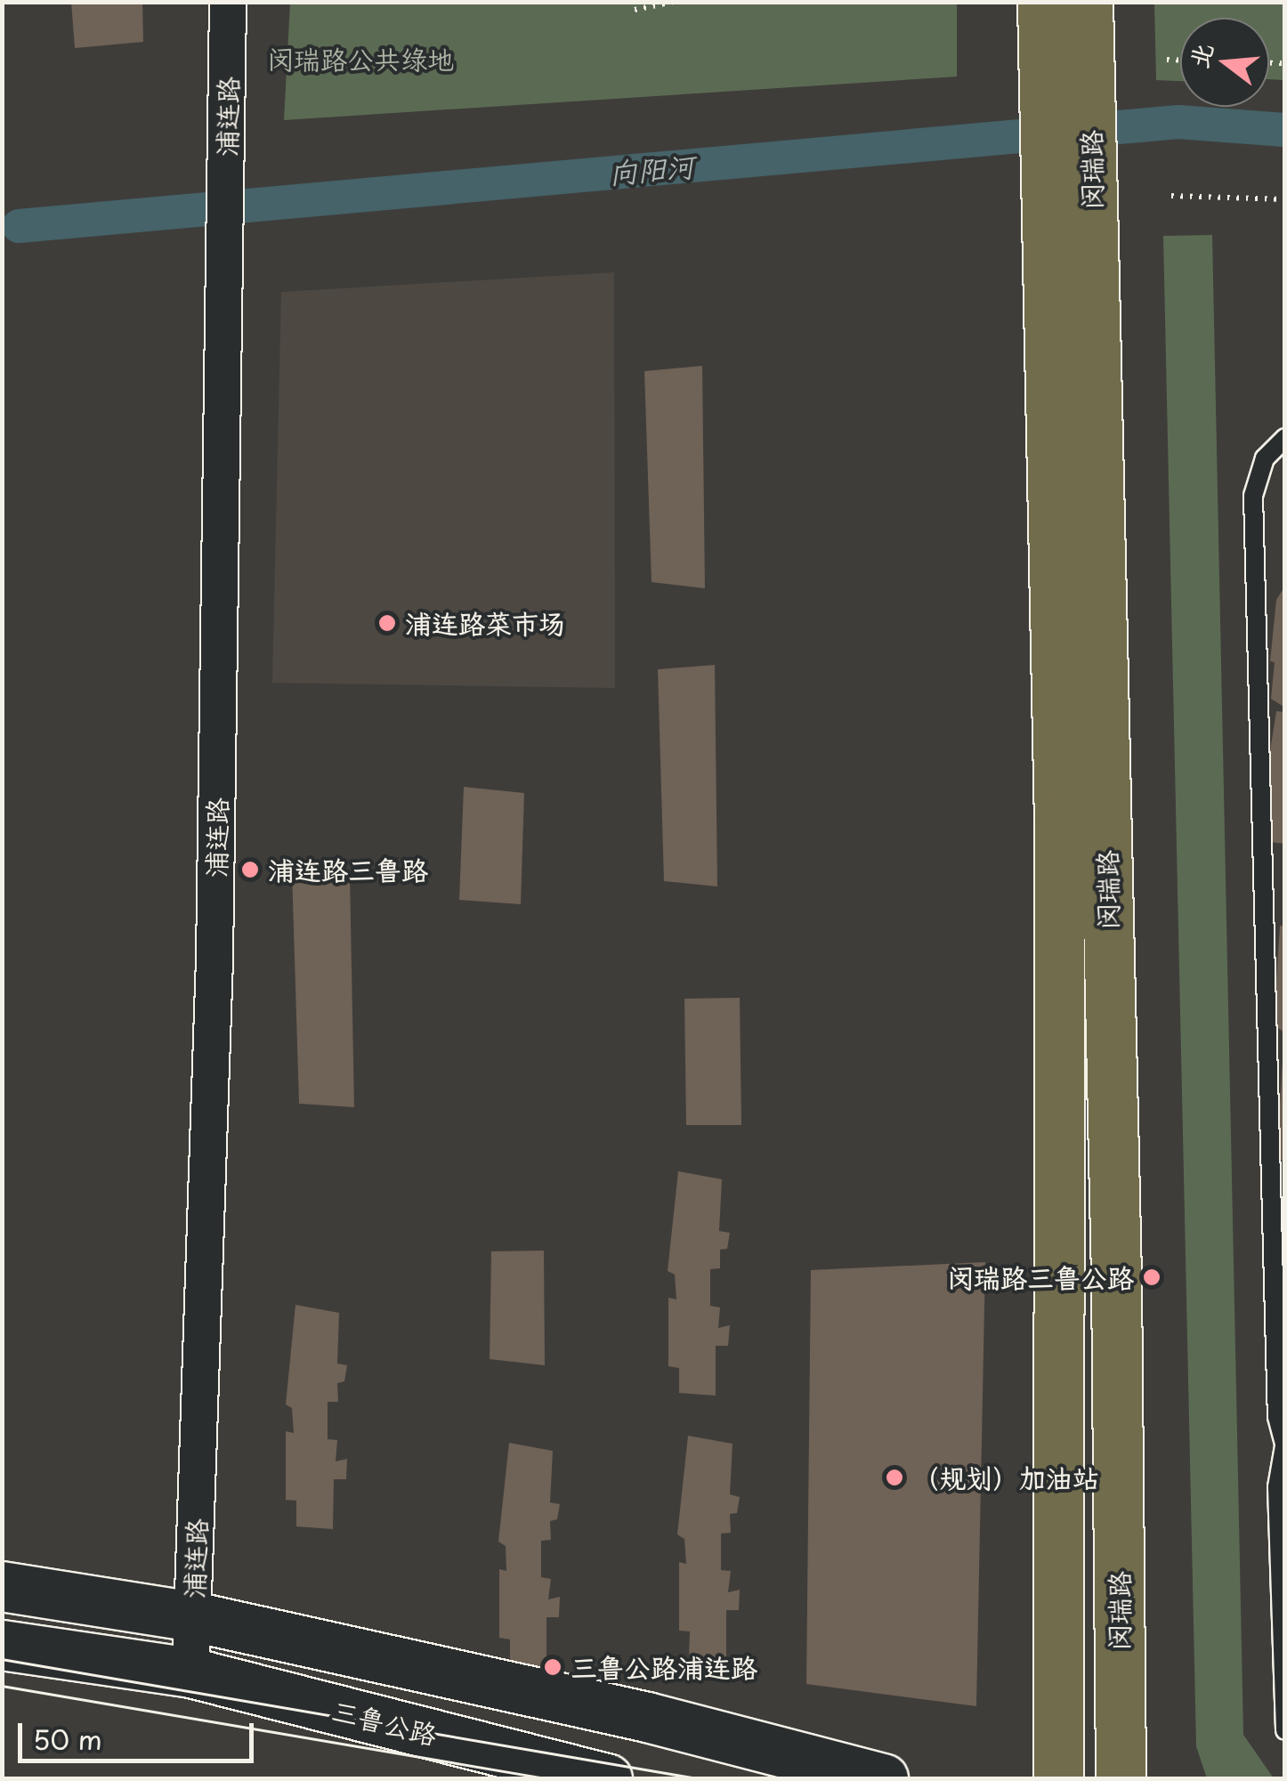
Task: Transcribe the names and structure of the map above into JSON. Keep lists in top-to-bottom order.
{
  "streets": {
    "main road": ["闵瑞路", "三鲁公路"],
    "street": ["浦连路"]
  },
  "crossings": [
    ["浦连路", "三鲁公路"]
  ],
  "water": ["向阳河"],
  "parks": ["闵瑞路公共绿地"],
  "places": [
    "浦连路菜市场",
    "浦连路三鲁路",
    "闵瑞路三鲁公路",
    "（规划）加油站",
    "三鲁公路浦连路"
  ],
  "scale_bar": "50 m",
  "north": "left"
}
